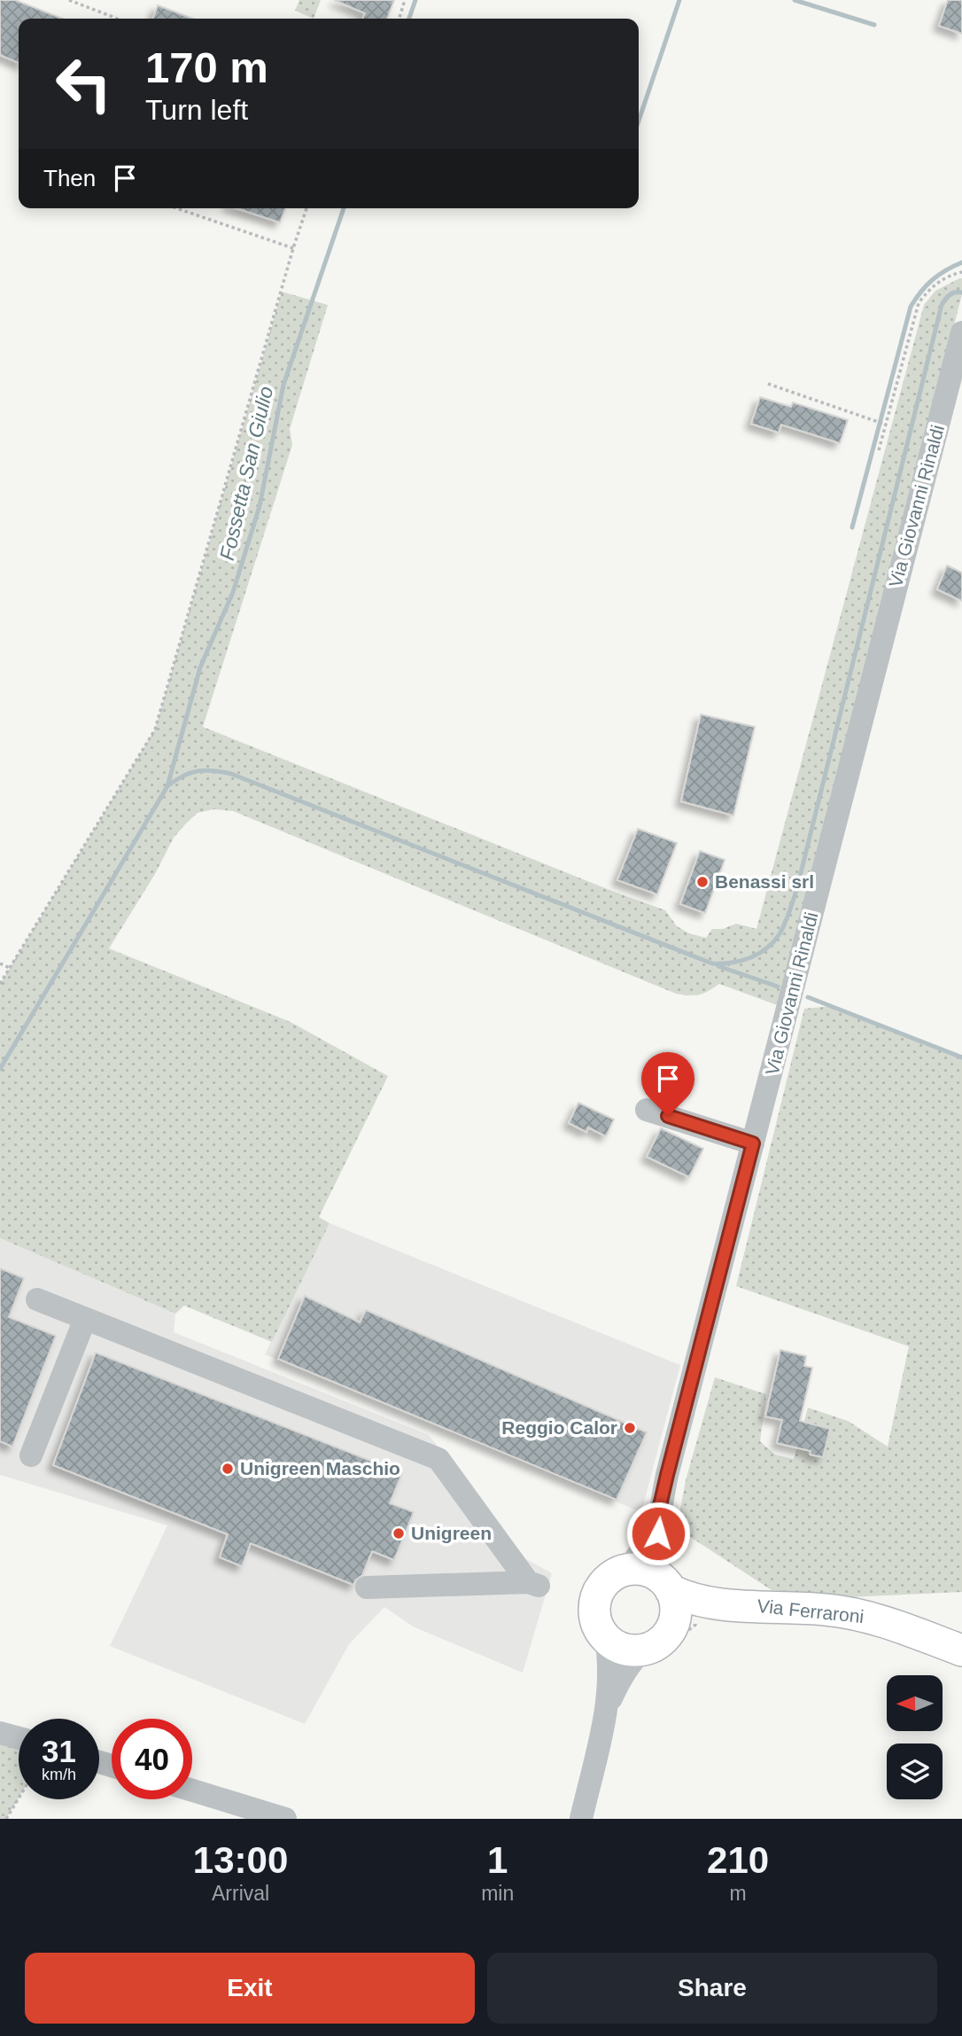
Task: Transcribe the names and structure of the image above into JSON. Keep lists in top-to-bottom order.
{
  "streets": {
    "main road": ["Via Ferraroni"],
    "street": ["Via Giovanni Rinaldi"]
  },
  "crossings": [
    ["Via Giovanni Rinaldi", "Via Ferraroni"]
  ],
  "water": ["Fossetta San Giulio"],
  "places": [
    "Benassi srl",
    "Reggio Calor",
    "Unigreen Maschio",
    "Unigreen"
  ],
  "north": "left",
  "page": {
    "turn": ["170 m", "Turn left"],
    "then": "Then",
    "speed": "31 km/h",
    "limit": "40",
    "eta": [
      "13:00",
      "Arrival",
      "1",
      "min",
      "210",
      "m"
    ],
    "buttons": ["Exit", "Share"]
  }
}
